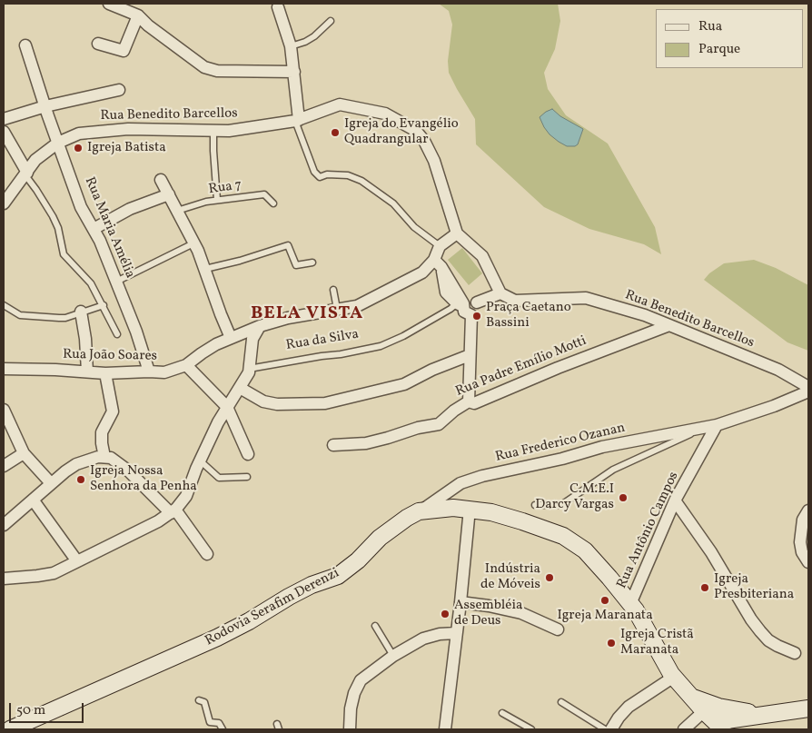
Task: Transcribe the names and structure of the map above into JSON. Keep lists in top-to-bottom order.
{
  "streets": {
    "main road": ["Rodovia Serafim Derenzi"],
    "street": [
      "Rua Benedito Barcellos",
      "Rua Maria Amélia",
      "Rua João Soares",
      "Rua Padre Emílio Motti",
      "Rua Frederico Ozanan",
      "Rua Antônio Campos"
    ],
    "lane": ["Rua 7", "Rua da Silva"]
  },
  "crossings": [
    ["Rua Benedito Barcellos", "Rua Maria Amélia"],
    ["Rua Benedito Barcellos", "Rua Padre Emílio Motti"],
    ["Rua Maria Amélia", "Rua João Soares"],
    ["Rua Frederico Ozanan", "Rua Antônio Campos"],
    ["Rua Frederico Ozanan", "Rodovia Serafim Derenzi"],
    ["Rua Antônio Campos", "Rodovia Serafim Derenzi"]
  ],
  "districts": ["BELA VISTA"],
  "places": [
    "Igreja do Evangélio Quadrangular",
    "Igreja Batista",
    "Praça Caetano Bassini",
    "Igreja Nossa Senhora da Penha",
    "C.M.E.I Darcy Vargas",
    "Indústria de Móveis",
    "Igreja Presbiteriana",
    "Igreja Maranata",
    "Assembléia de Deus",
    "Igreja Cristã Maranata"
  ],
  "legend": ["Rua", "Parque"],
  "scale_bar": "50 m"
}
